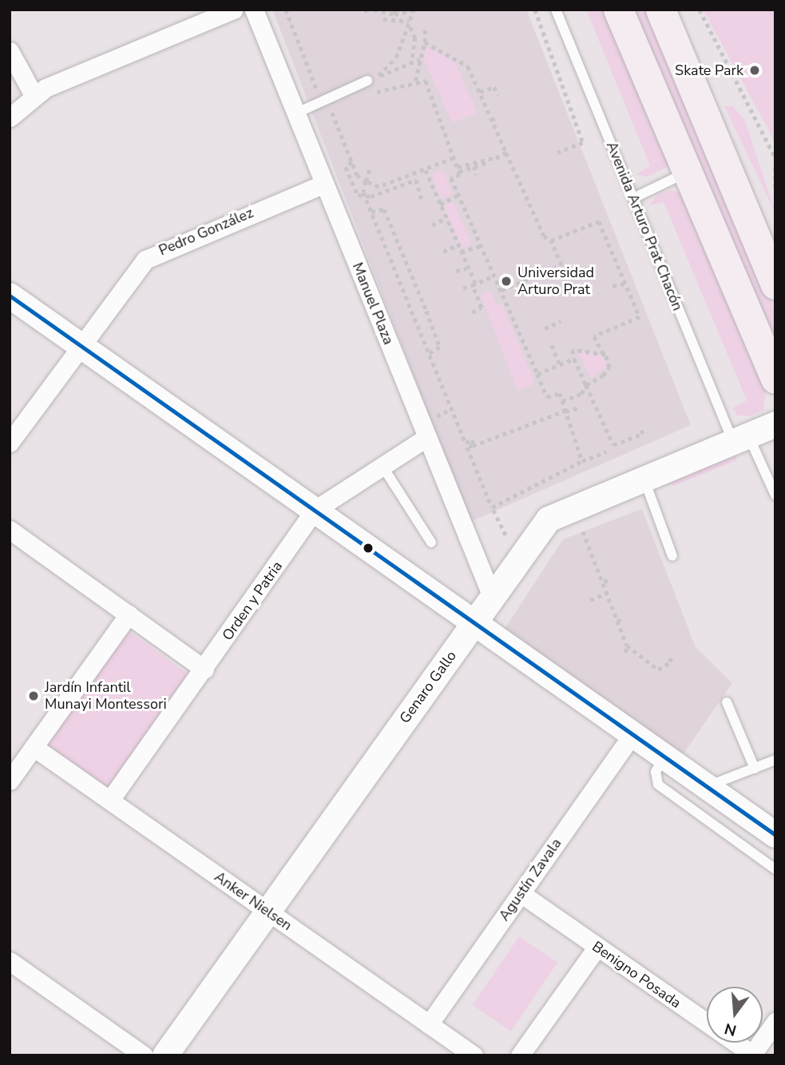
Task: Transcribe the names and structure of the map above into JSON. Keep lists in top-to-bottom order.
{
  "streets": {
    "street": [
      "Pedro González",
      "Manuel Plaza",
      "Orden y Patria",
      "Genaro Gallo",
      "Agustín Zavala",
      "Anker Nielsen",
      "Benigno Posada"
    ],
    "lane": ["Avenida Arturo Prat Chacón"]
  },
  "crossings": [
    ["Avenida Arturo Prat Chacón", "Genaro Gallo"],
    ["Pedro González", "Manuel Plaza"],
    ["Manuel Plaza", "Orden y Patria"],
    ["Manuel Plaza", "Genaro Gallo"],
    ["Orden y Patria", "Anker Nielsen"],
    ["Genaro Gallo", "Anker Nielsen"],
    ["Agustín Zavala", "Anker Nielsen"],
    ["Agustín Zavala", "Benigno Posada"]
  ],
  "places": ["Skate Park", "Universidad Arturo Prat", "Jardín Infantil Munayi Montessori"],
  "north": "bottom"
}
